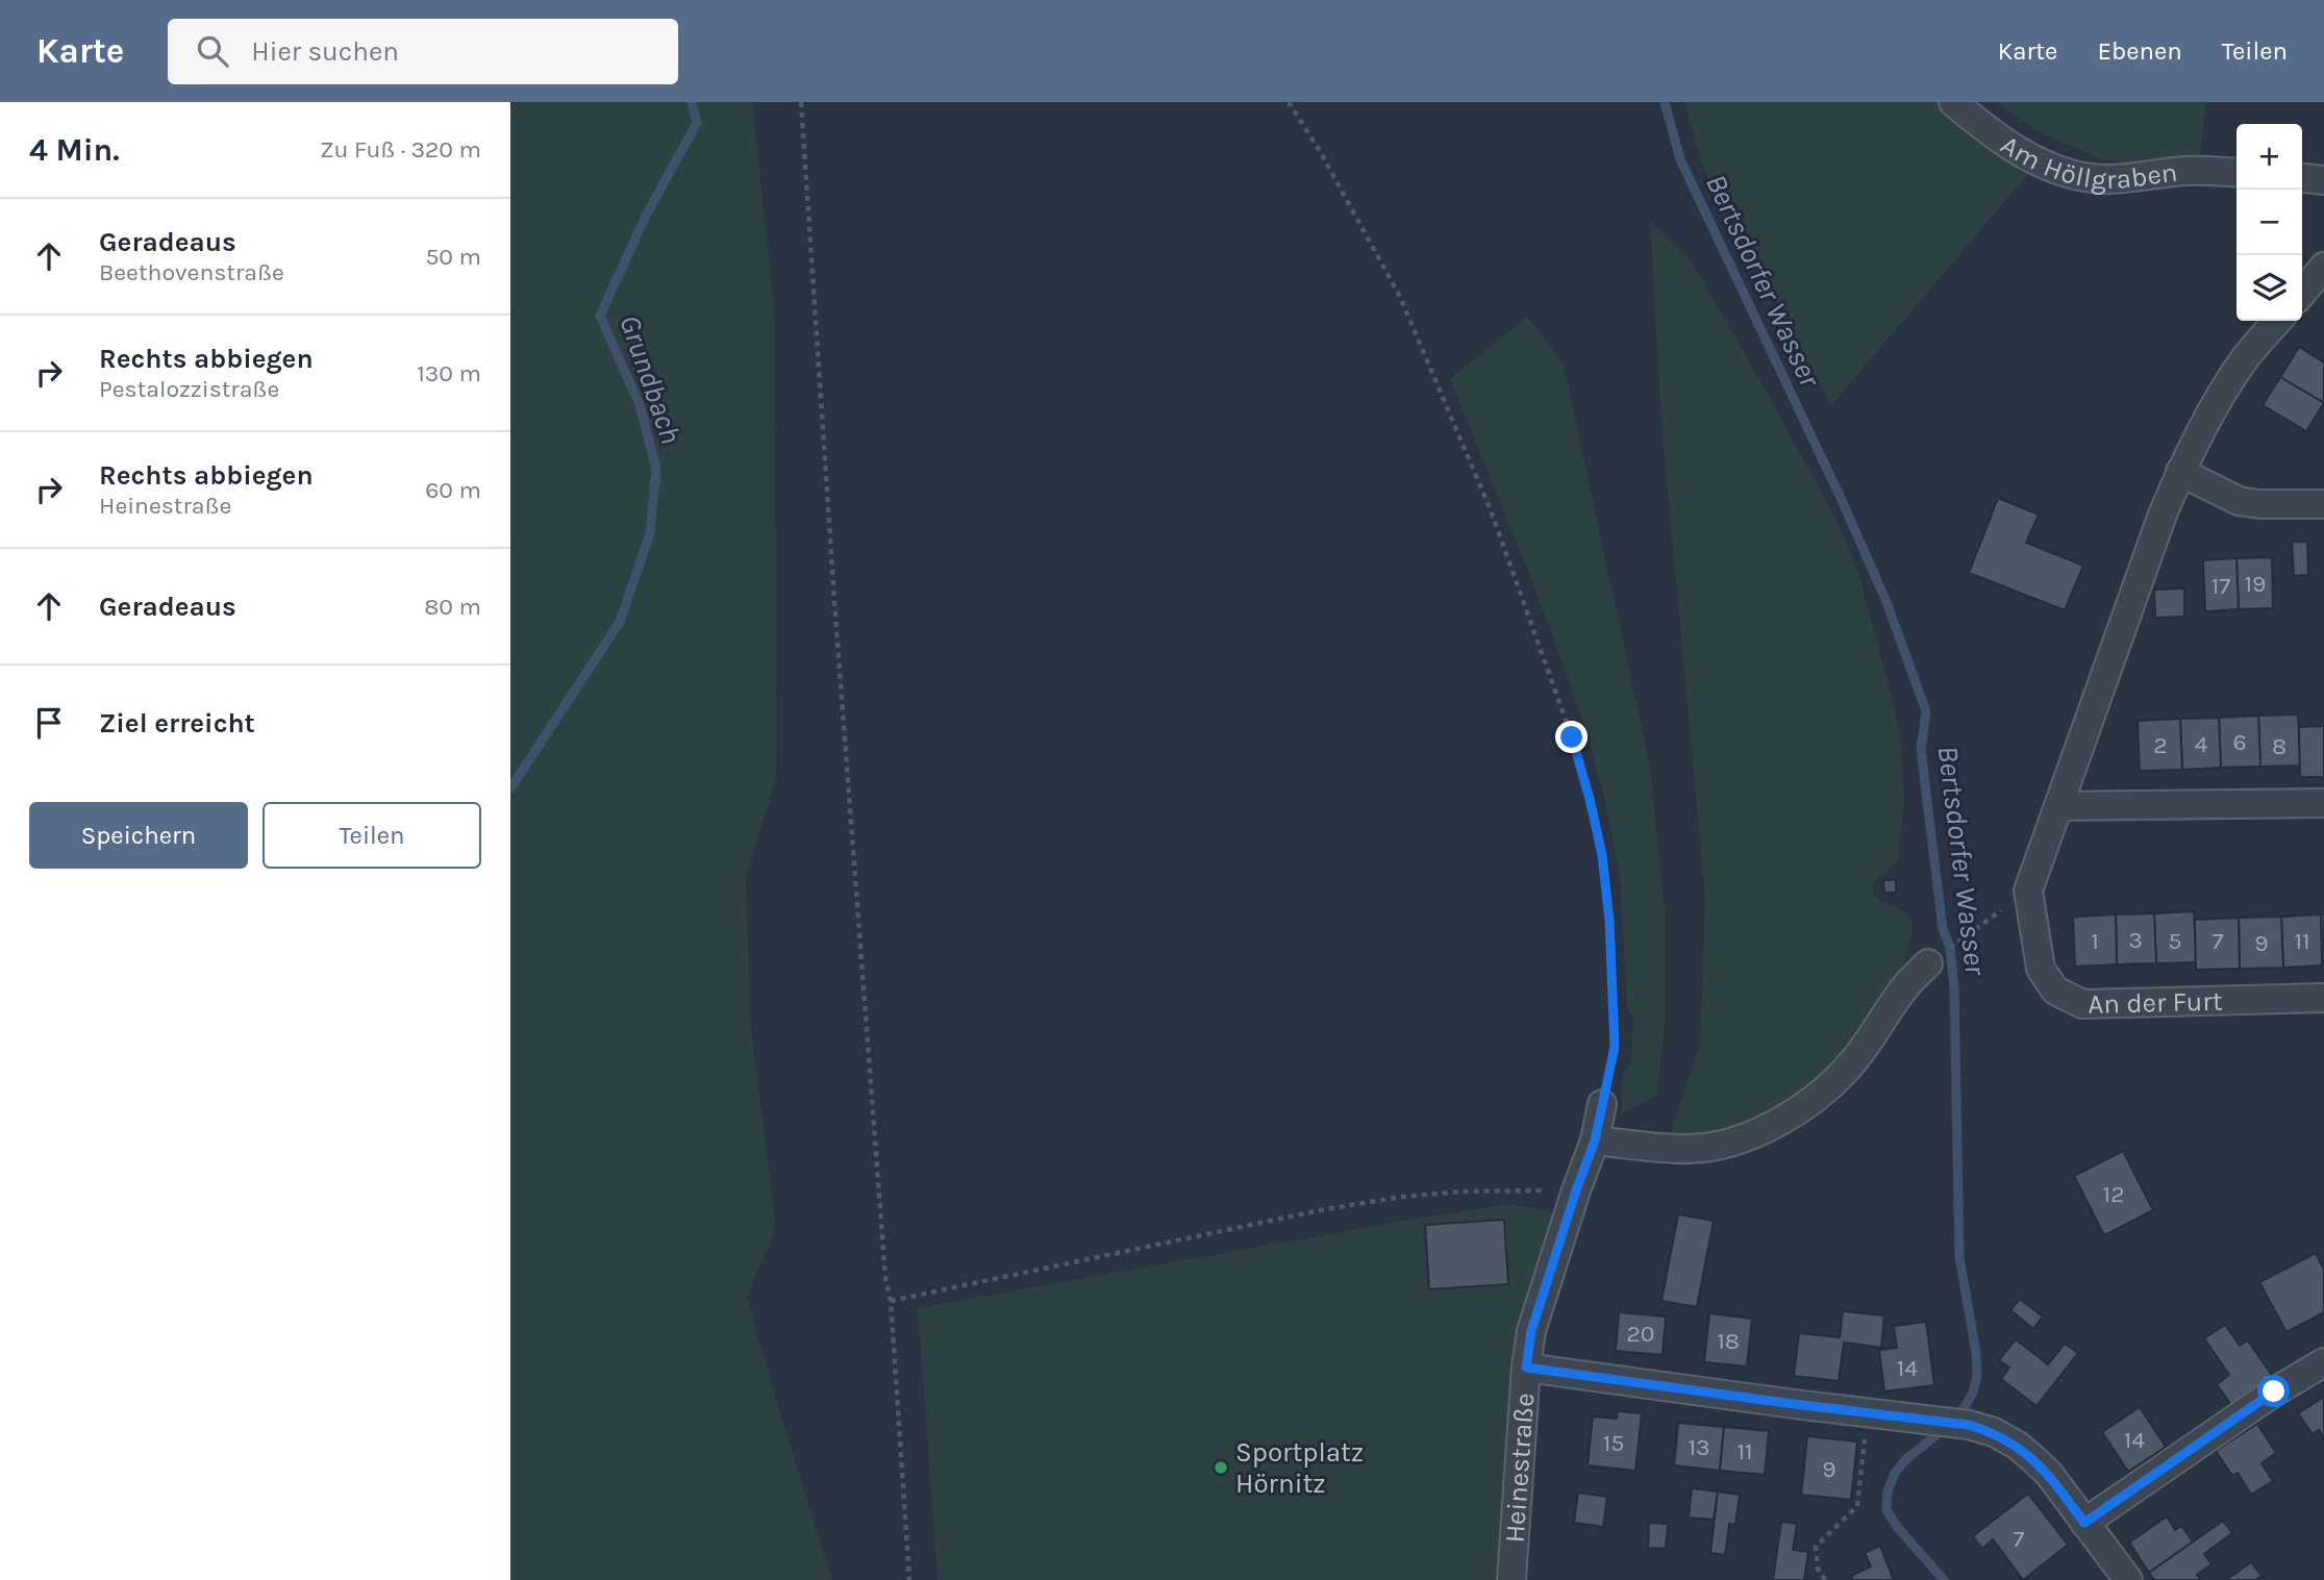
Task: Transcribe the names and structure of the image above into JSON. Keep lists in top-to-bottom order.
{
  "streets": {
    "street": ["Am Höllgraben", "An der Furt", "Heinestraße"]
  },
  "water": ["Bertsdorfer Wasser", "Grundbach"],
  "places": ["Sportplatz Hörnitz"],
  "house_numbers": [
    "19",
    "17",
    "6",
    "4",
    "2",
    "8",
    "3",
    "1",
    "5",
    "7",
    "11",
    "9",
    "12",
    "20",
    "18",
    "14",
    "14",
    "15",
    "13",
    "11",
    "9",
    "7"
  ],
  "page": {
    "header": "Karte",
    "search": "Hier suchen",
    "nav": ["Karte", "Ebenen", "Teilen"],
    "heading": ["4 Min.", "Zu Fuß · 320 m"],
    "map_buttons": ["+", "−"],
    "list": [
      ["Geradeaus", "Beethovenstraße", "50 m"],
      ["Rechts abbiegen", "Pestalozzistraße", "130 m"],
      ["Rechts abbiegen", "Heinestraße", "60 m"],
      ["Geradeaus", "80 m"],
      "Ziel erreicht"
    ],
    "buttons": ["Speichern", "Teilen"]
  }
}
